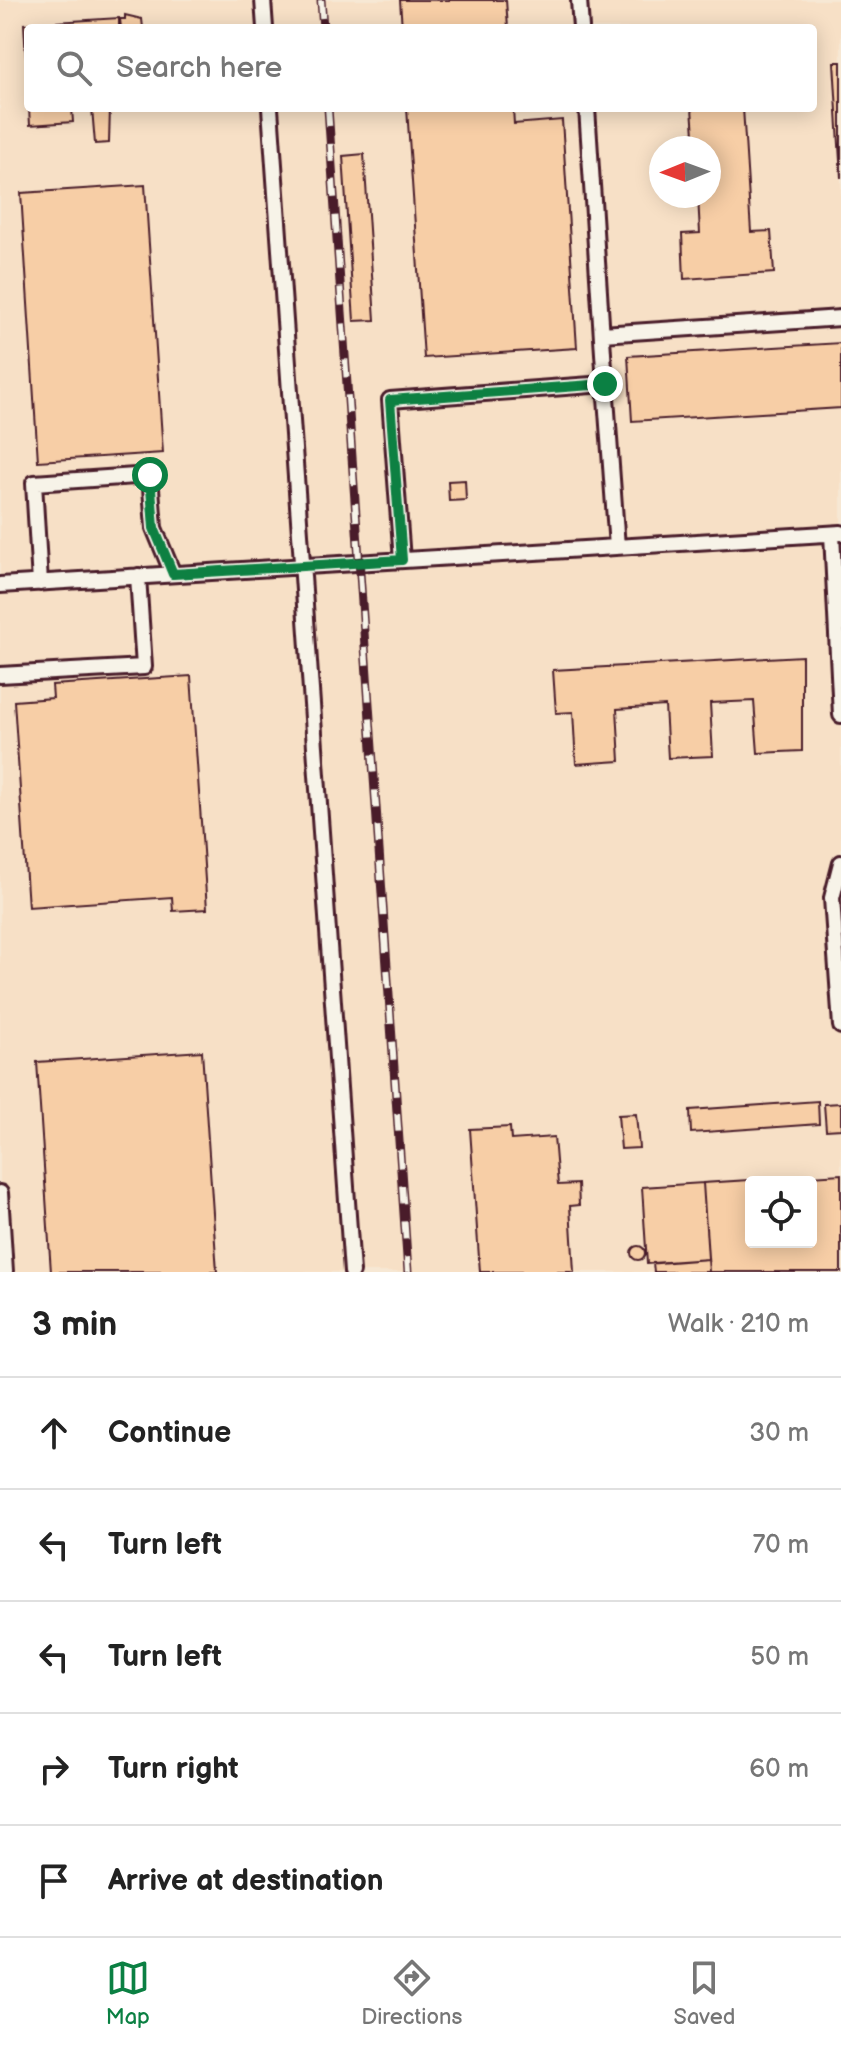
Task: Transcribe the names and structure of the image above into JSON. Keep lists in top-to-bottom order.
{
  "north": "left",
  "page": {
    "search": "Search here",
    "heading": ["3 min", "Walk · 210 m"],
    "list": [
      ["Continue", "30 m"],
      ["Turn left", "70 m"],
      ["Turn left", "50 m"],
      ["Turn right", "60 m"],
      "Arrive at destination"
    ],
    "nav": ["Map", "Directions", "Saved"]
  }
}
